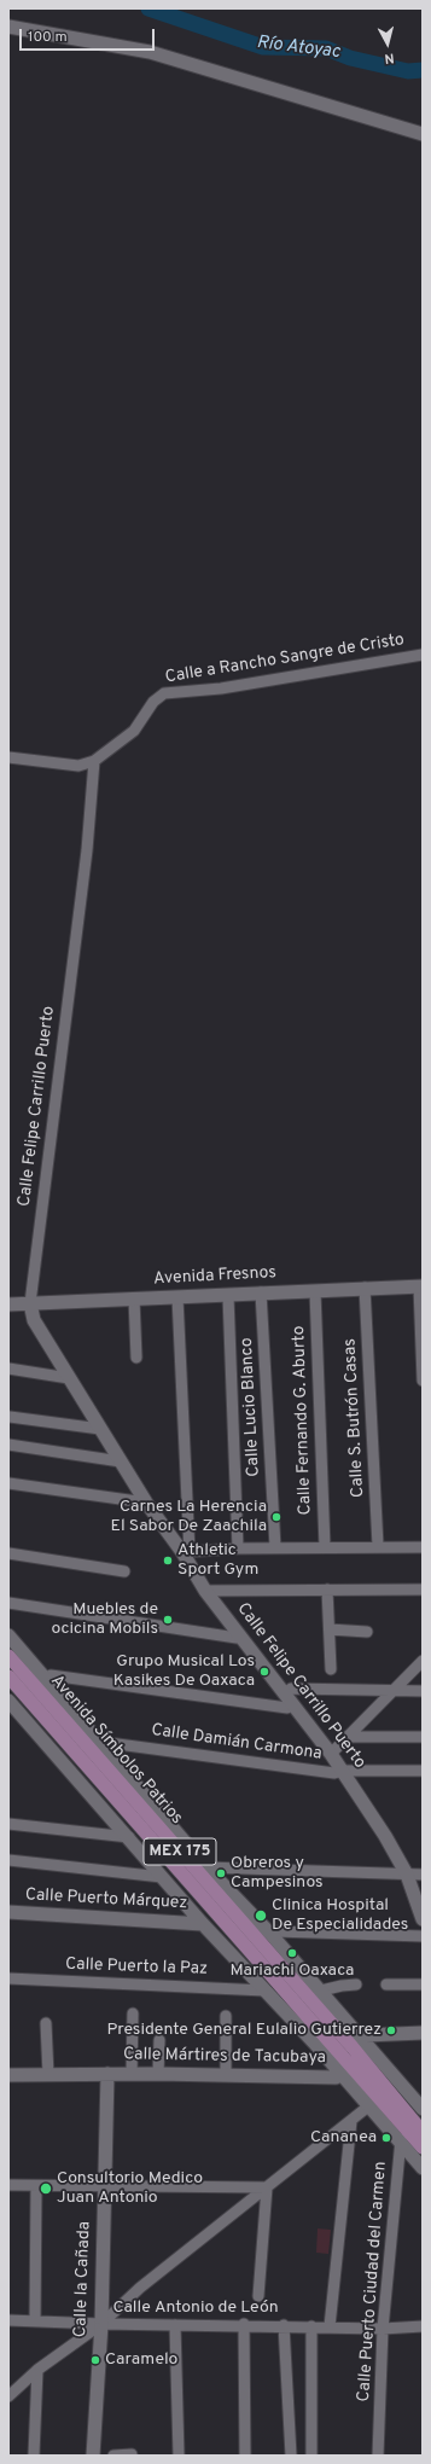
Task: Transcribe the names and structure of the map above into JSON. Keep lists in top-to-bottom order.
{
  "streets": {
    "main road": ["Avenida Símbolos Patrios", "MEX 175"],
    "street": [
      "Calle a Rancho Sangre de Cristo",
      "Calle Felipe Carrillo Puerto",
      "Avenida Fresnos",
      "Calle Lucio Blanco",
      "Calle S. Butrón Casas",
      "Calle Fernando G. Aburto",
      "Calle Damián Carmona",
      "Calle Puerto Márquez",
      "Calle Puerto la Paz",
      "Calle Mártires de Tacubaya",
      "Calle la Cañada",
      "Calle Puerto Ciudad del Carmen",
      "Calle Antonio de León"
    ]
  },
  "crossings": [
    ["Calle a Rancho Sangre de Cristo", "Calle Felipe Carrillo Puerto"],
    ["Calle Felipe Carrillo Puerto", "Avenida Fresnos"],
    ["Calle Felipe Carrillo Puerto", "Calle Damián Carmona"],
    ["Avenida Fresnos", "Calle Lucio Blanco"],
    ["Avenida Fresnos", "Calle S. Butrón Casas"],
    ["Avenida Fresnos", "Calle Fernando G. Aburto"],
    ["Calle Damián Carmona", "Avenida Símbolos Patrios"],
    ["Avenida Símbolos Patrios", "Calle Puerto Ciudad del Carmen"],
    ["Calle Mártires de Tacubaya", "Calle la Cañada"],
    ["Calle la Cañada", "Calle Antonio de León"],
    ["Calle Puerto Ciudad del Carmen", "Calle Antonio de León"]
  ],
  "water": ["Río Atoyac"],
  "places": [
    "Carnes La Herencia El Sabor De Zaachila",
    "Athletic Sport Gym",
    "Muebles de ocicina Mobils",
    "Grupo Musical Los Kasikes De Oaxaca",
    "Obreros y Campesinos",
    "Clinica Hospital De Especialidades",
    "Mariachi Oaxaca",
    "Presidente General Eulalio Gutierrez",
    "Cananea",
    "Consultorio Medico Juan Antonio",
    "Caramelo"
  ],
  "scale_bar": "100 m",
  "north": "bottom"
}
